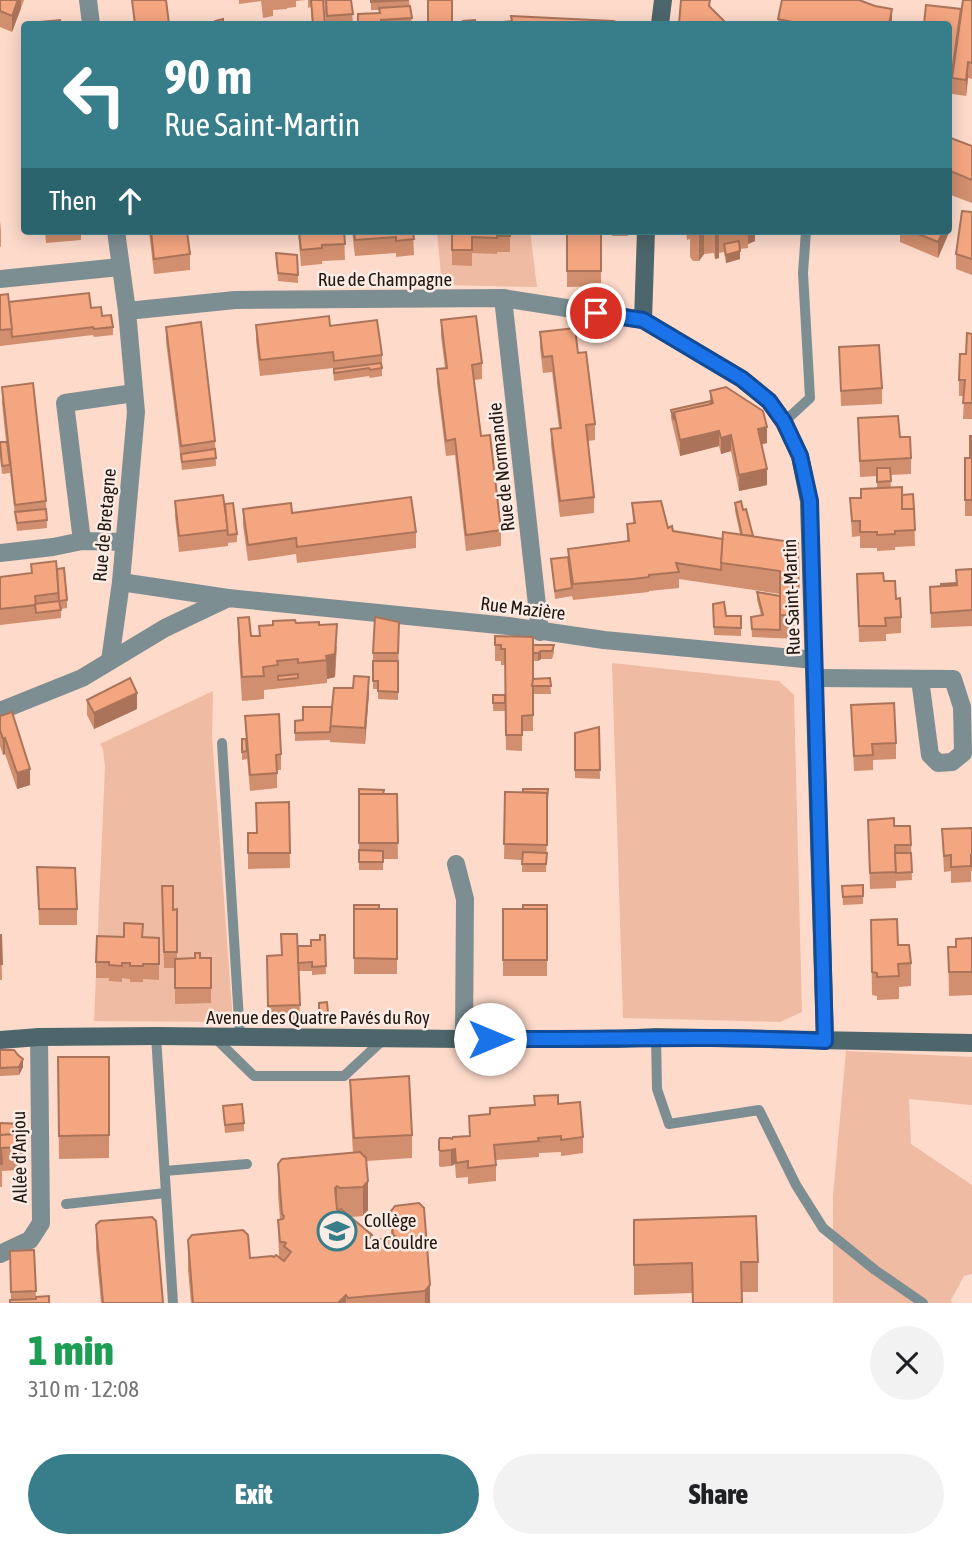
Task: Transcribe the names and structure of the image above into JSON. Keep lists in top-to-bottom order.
{
  "streets": {
    "street": [
      "Rue de Champagne",
      "Rue de Normandie",
      "Rue de Bretagne",
      "Rue Saint-Martin",
      "Rue Mazière",
      "Avenue des Quatre Pavés du Roy",
      "Allée d'Anjou"
    ]
  },
  "crossings": [
    ["Rue de Champagne", "Rue de Normandie"],
    ["Rue de Champagne", "Rue de Bretagne"],
    ["Rue de Champagne", "Rue Saint-Martin"],
    ["Rue de Normandie", "Rue Mazière"],
    ["Rue de Bretagne", "Rue Mazière"],
    ["Rue Saint-Martin", "Rue Mazière"],
    ["Rue Saint-Martin", "Avenue des Quatre Pavés du Roy"],
    ["Avenue des Quatre Pavés du Roy", "Allée d'Anjou"]
  ],
  "places": {
    "school or university": ["Collège La Couldre"]
  },
  "page": {
    "turn": ["90 m", "Rue Saint-Martin"],
    "then": "Then",
    "heading": ["1 min", "310 m · 12:08"],
    "buttons": ["Exit", "Share"]
  }
}
